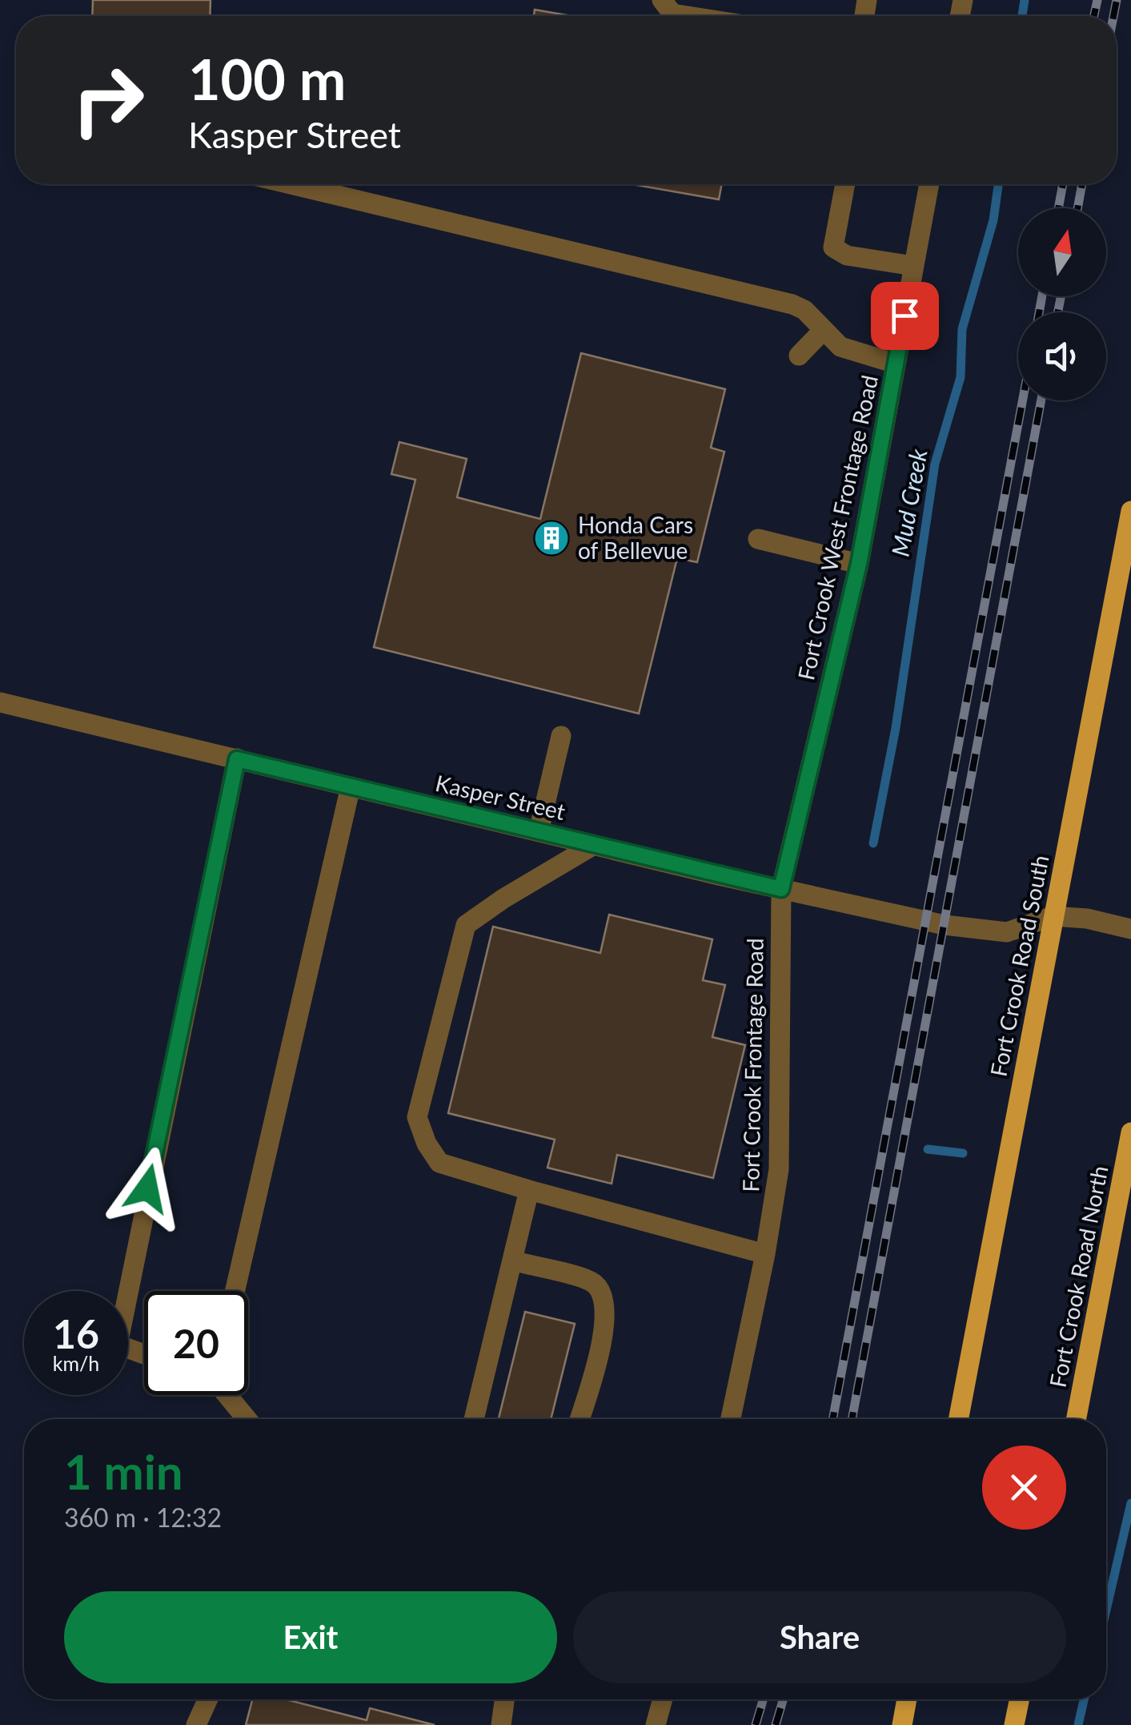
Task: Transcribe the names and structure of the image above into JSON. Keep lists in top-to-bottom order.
{
  "streets": {
    "main road": ["Fort Crook Road South", "Fort Crook Road North"],
    "street": ["Fort Crook West Frontage Road", "Kasper Street", "Fort Crook Frontage Road"]
  },
  "crossings": [
    ["Fort Crook West Frontage Road", "Kasper Street"],
    ["Fort Crook West Frontage Road", "Fort Crook Frontage Road"],
    ["Kasper Street", "Fort Crook Road South"],
    ["Kasper Street", "Fort Crook Frontage Road"]
  ],
  "water": ["Mud Creek"],
  "places": {
    "building": ["Honda Cars of Bellevue"]
  },
  "north": "top",
  "page": {
    "turn": ["100 m", "Kasper Street"],
    "speed": "16 km/h",
    "limit": "20",
    "heading": ["1 min", "360 m · 12:32"],
    "buttons": ["Exit", "Share"]
  }
}
